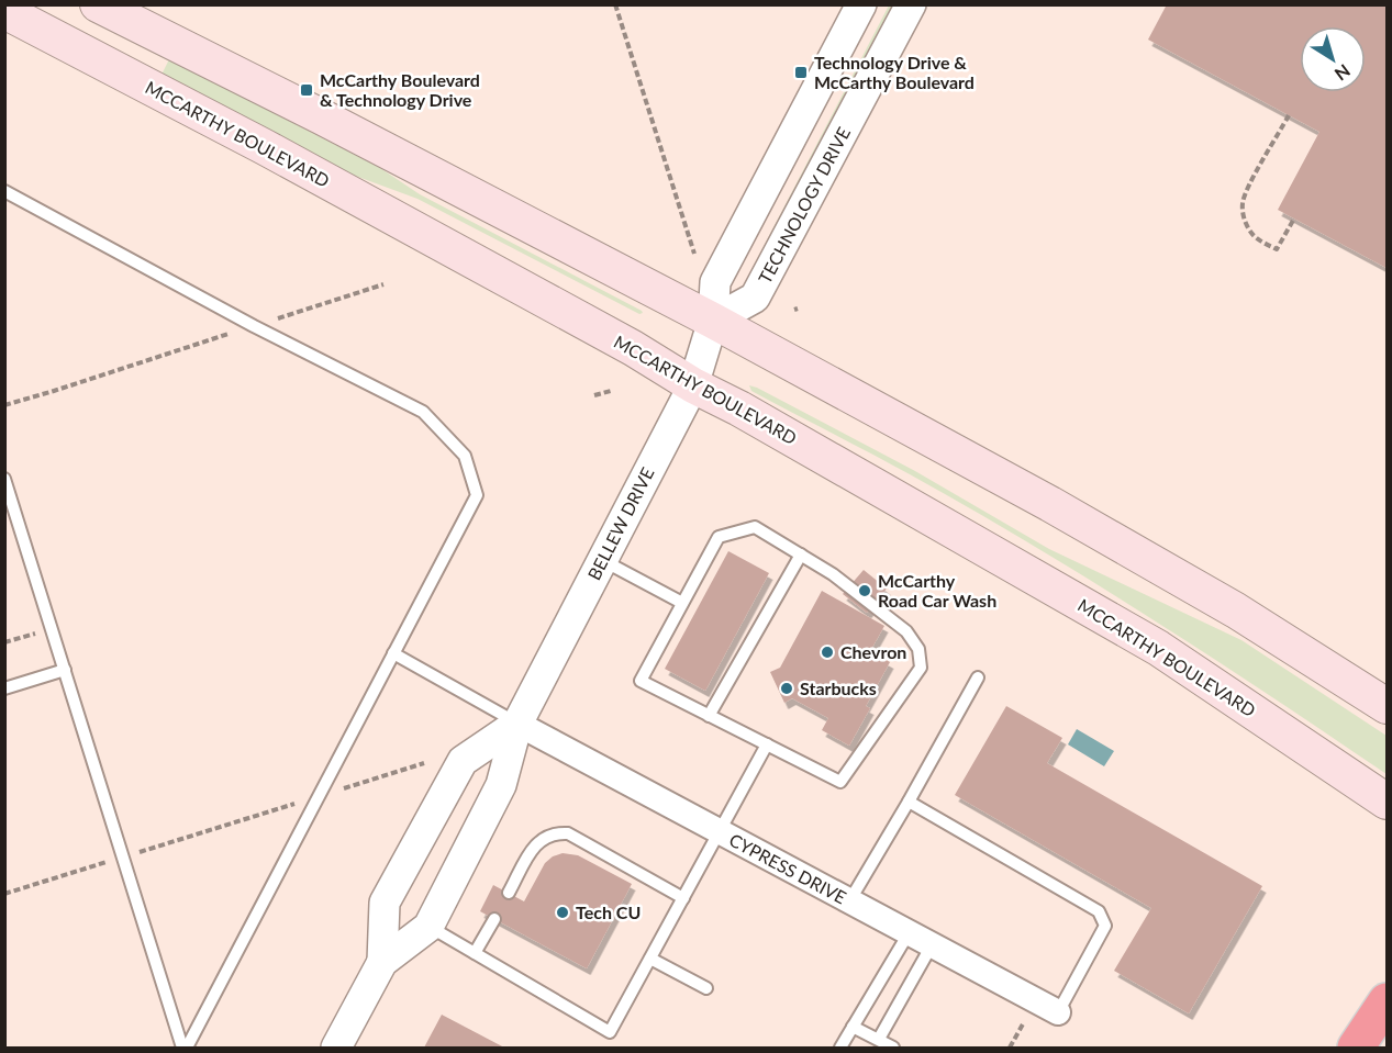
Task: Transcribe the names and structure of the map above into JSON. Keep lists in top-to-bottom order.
{
  "streets": {
    "main road": ["MCCARTHY BOULEVARD"],
    "street": ["TECHNOLOGY DRIVE", "BELLEW DRIVE", "CYPRESS DRIVE"]
  },
  "crossings": [
    ["MCCARTHY BOULEVARD", "BELLEW DRIVE"],
    ["TECHNOLOGY DRIVE", "BELLEW DRIVE"],
    ["BELLEW DRIVE", "CYPRESS DRIVE"]
  ],
  "places": {
    "transit": ["Technology Drive & McCarthy Boulevard", "McCarthy Boulevard & Technology Drive"],
    "other": [
      "McCarthy Road Car Wash",
      "Chevron",
      "Starbucks",
      "Tech CU"
    ]
  },
  "north": "bottom right"
}
